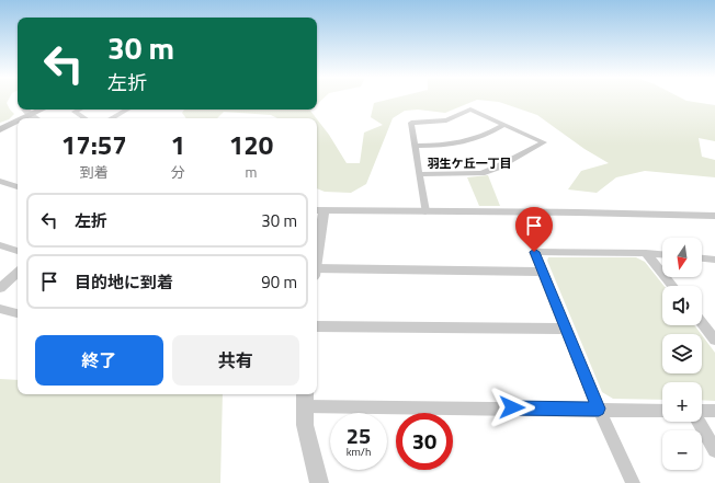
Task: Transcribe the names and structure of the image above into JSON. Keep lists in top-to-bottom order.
{
  "districts": ["羽生ケ丘一丁目"],
  "north": "bottom",
  "page": {
    "turn": ["30 m", "左折"],
    "eta": [
      "17:57",
      "到着",
      "1",
      "分",
      "120",
      "m"
    ],
    "list": [
      {
        "name": "左折",
        "value": "30 m"
      },
      {
        "name": "目的地に到着",
        "value": "90 m"
      }
    ],
    "map_buttons": ["+", "−"],
    "buttons": ["終了", "共有"],
    "speed": "25 km/h",
    "limit": "30"
  }
}
